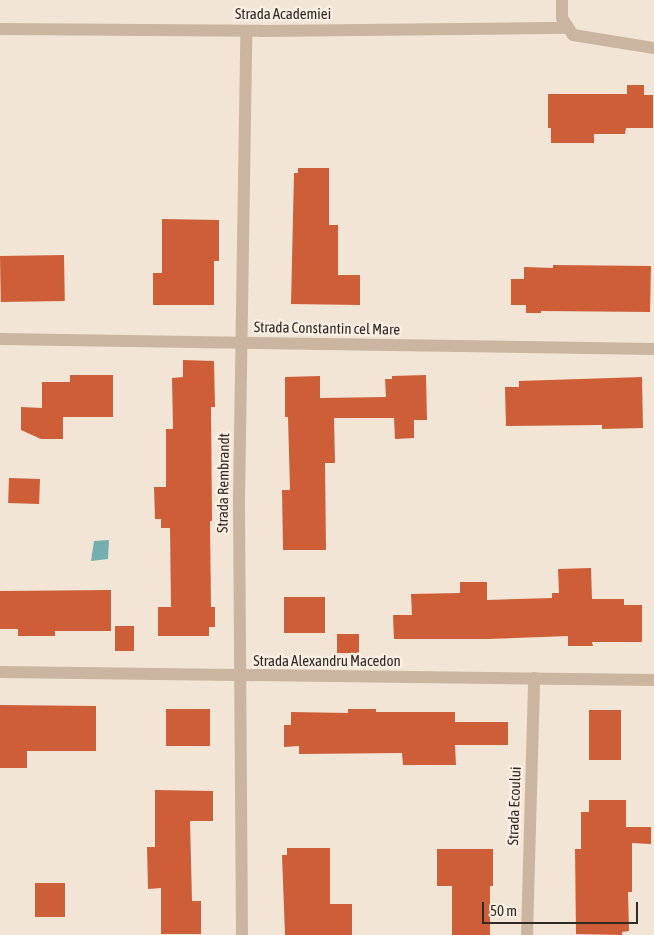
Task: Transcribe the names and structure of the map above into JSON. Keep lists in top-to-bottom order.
{
  "streets": {
    "street": [
      "Strada Academiei",
      "Strada Constantin cel Mare",
      "Strada Rembrandt",
      "Strada Alexandru Macedon",
      "Strada Ecoului"
    ]
  },
  "crossings": [
    ["Strada Academiei", "Strada Rembrandt"],
    ["Strada Constantin cel Mare", "Strada Rembrandt"],
    ["Strada Rembrandt", "Strada Alexandru Macedon"],
    ["Strada Alexandru Macedon", "Strada Ecoului"]
  ],
  "scale_bar": "50 m"
}
